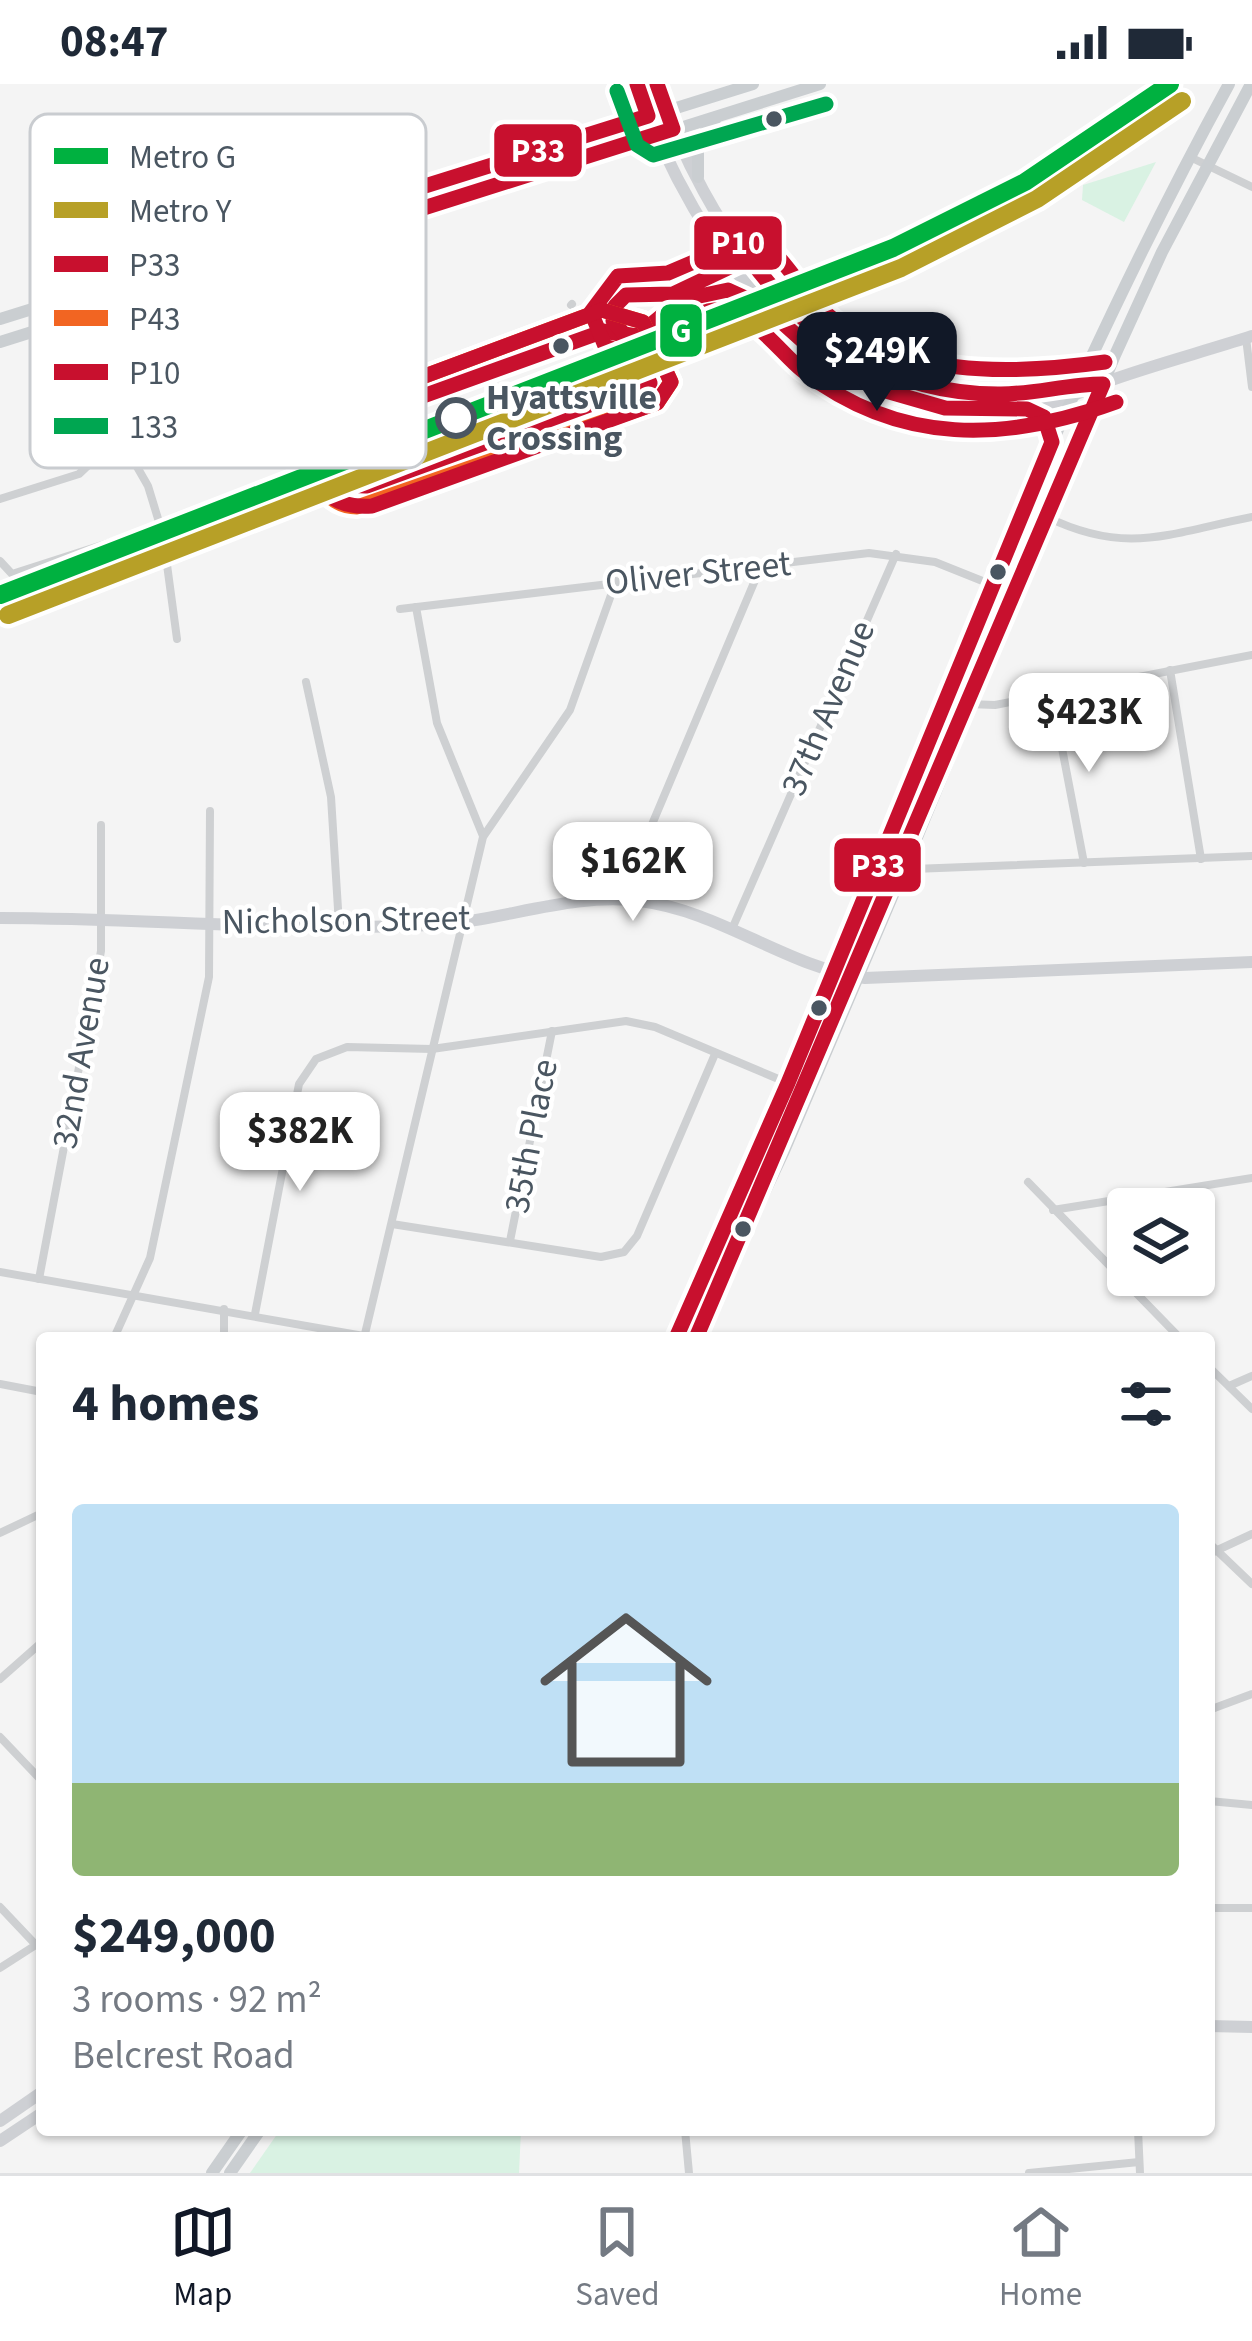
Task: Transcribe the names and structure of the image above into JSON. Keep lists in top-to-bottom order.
{
  "streets": {
    "street": [
      "Oliver Street",
      "37th Avenue",
      "Nicholson Street",
      "32nd Avenue",
      "35th Place"
    ]
  },
  "crossings": [
    ["Oliver Street", "37th Avenue"],
    ["37th Avenue", "Nicholson Street"],
    ["Nicholson Street", "32nd Avenue"]
  ],
  "places": ["Hyattsville Crossing"],
  "lines": [
    "metro line G",
    "transit line P33",
    "transit line 133",
    "metro line Y",
    "transit line P10",
    "transit line P43"
  ],
  "legend": [
    "Metro G",
    "Metro Y",
    "P33",
    "P43",
    "P10",
    "133"
  ],
  "page": {
    "status": "08:47",
    "price": [
      "$249K",
      "$423K",
      "$162K",
      "$382K"
    ],
    "heading": "4 homes",
    "list": [
      {
        "name": "$249,000",
        "note": "3 rooms · 92 m² · Belcrest Road"
      }
    ],
    "tabs": ["Map", "Saved", "Home"]
  }
}
